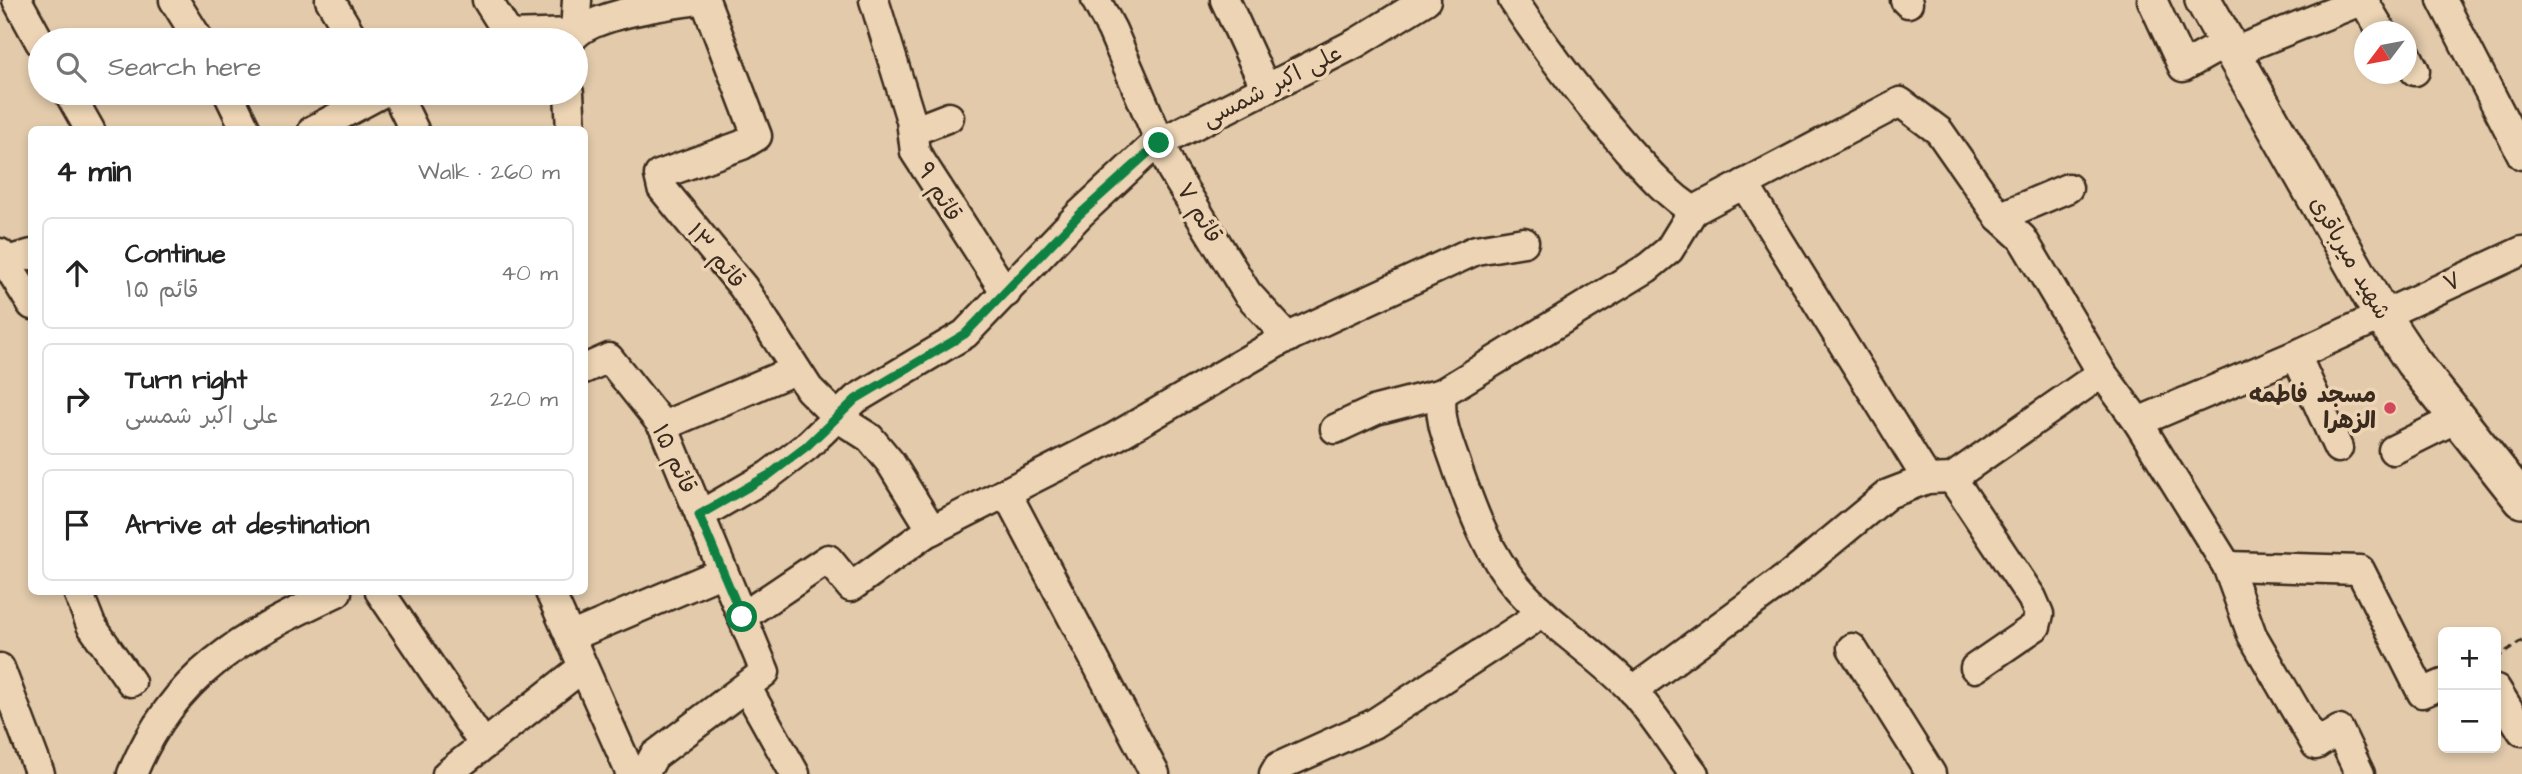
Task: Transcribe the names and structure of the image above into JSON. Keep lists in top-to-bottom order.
{
  "streets": {
    "main road": ["شهید میرباقری"],
    "street": [
      "علی اکبر شمسی",
      "قائم ۹",
      "قائم ۷",
      "قائم ۱۳",
      "۷",
      "قائم ۱۵"
    ]
  },
  "crossings": [
    ["علی اکبر شمسی", "قائم ۹"],
    ["علی اکبر شمسی", "قائم ۷"],
    ["علی اکبر شمسی", "قائم ۱۳"],
    ["علی اکبر شمسی", "قائم ۱۵"],
    ["شهید میرباقری", "۷"]
  ],
  "places": ["مسجد فاطمه الزهرا"],
  "north": "bottom left",
  "page": {
    "search": "Search here",
    "heading": ["4 min", "Walk · 260 m"],
    "list": [
      ["Continue", "قائم ۱۵", "40 m"],
      ["Turn right", "علی اکبر شمسی", "220 m"],
      "Arrive at destination"
    ],
    "map_buttons": ["+", "−"]
  }
}
